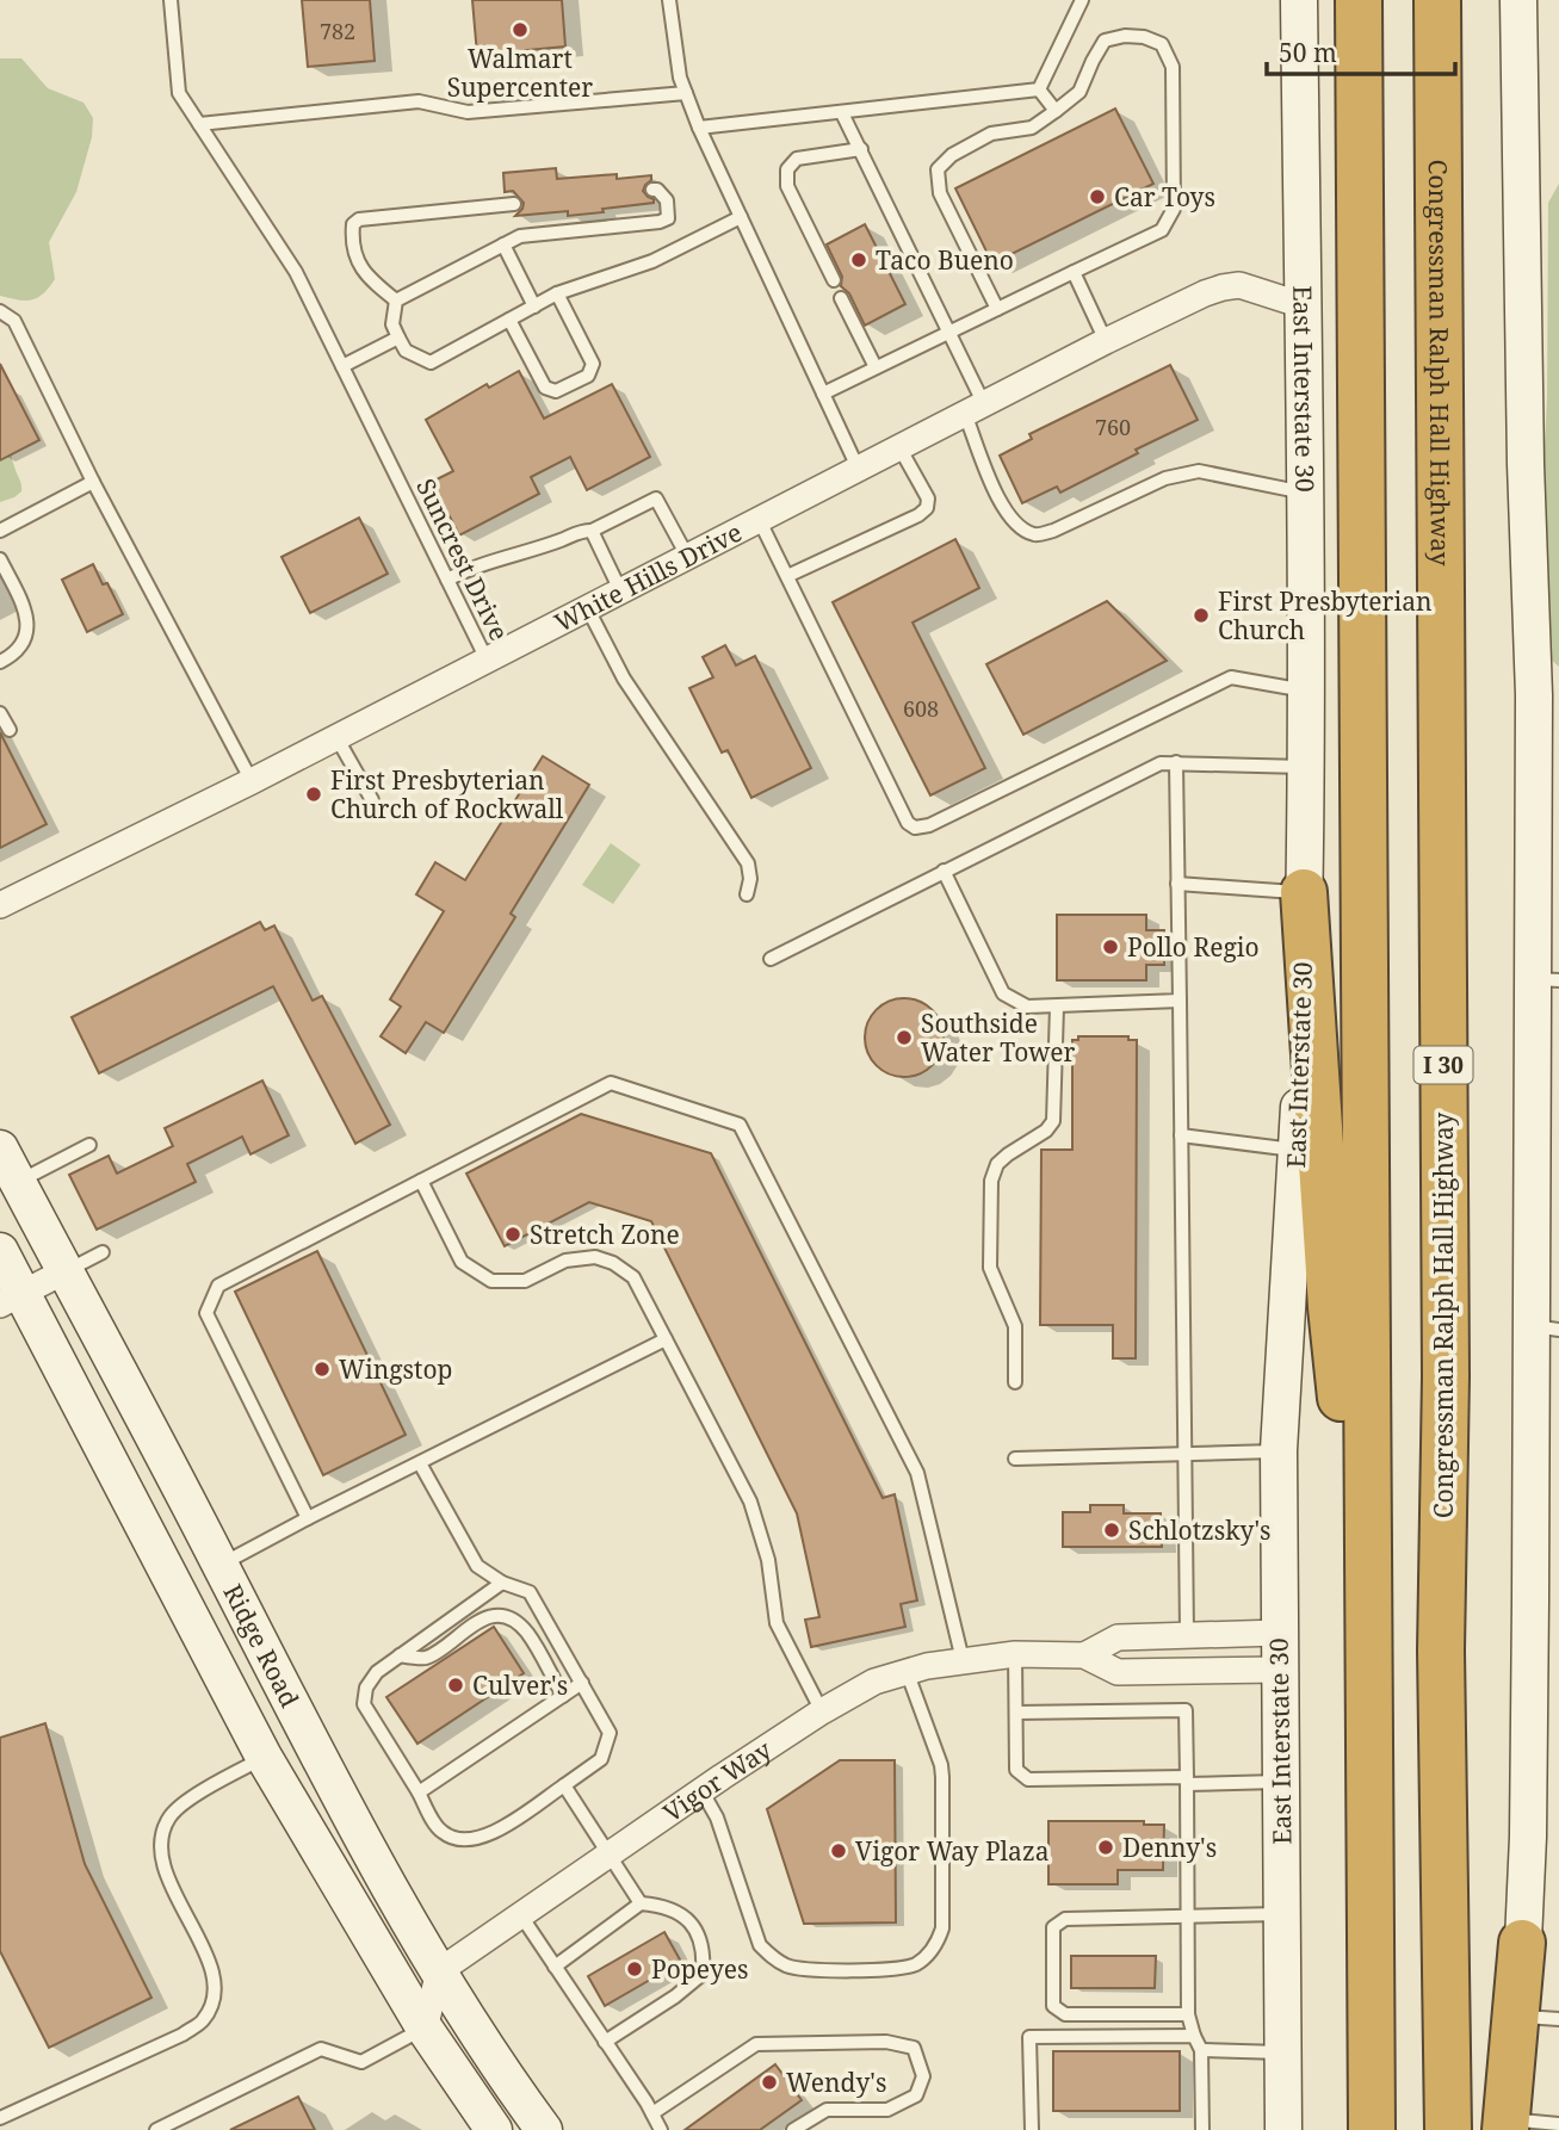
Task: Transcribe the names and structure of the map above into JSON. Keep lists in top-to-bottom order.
{
  "streets": {
    "highway": ["Congressman Ralph Hall Highway", "I 30"],
    "main road": ["East Interstate 30", "Ridge Road"],
    "street": ["White Hills Drive", "Vigor Way"],
    "lane": ["Suncrest Drive"]
  },
  "crossings": [
    ["East Interstate 30", "White Hills Drive"],
    ["East Interstate 30", "Vigor Way"],
    ["Suncrest Drive", "White Hills Drive"],
    ["Ridge Road", "Vigor Way"]
  ],
  "places": [
    "Walmart Supercenter",
    "Car Toys",
    "Taco Bueno",
    "First Presbyterian Church",
    "First Presbyterian Church of Rockwall",
    "Pollo Regio",
    "Southside Water Tower",
    "Stretch Zone",
    "Wingstop",
    "Schlotzsky's",
    "Culver's",
    "Denny's",
    "Vigor Way Plaza",
    "Popeyes",
    "Wendy's"
  ],
  "house_numbers": ["782", "760", "608"],
  "scale_bar": "50 m"
}
